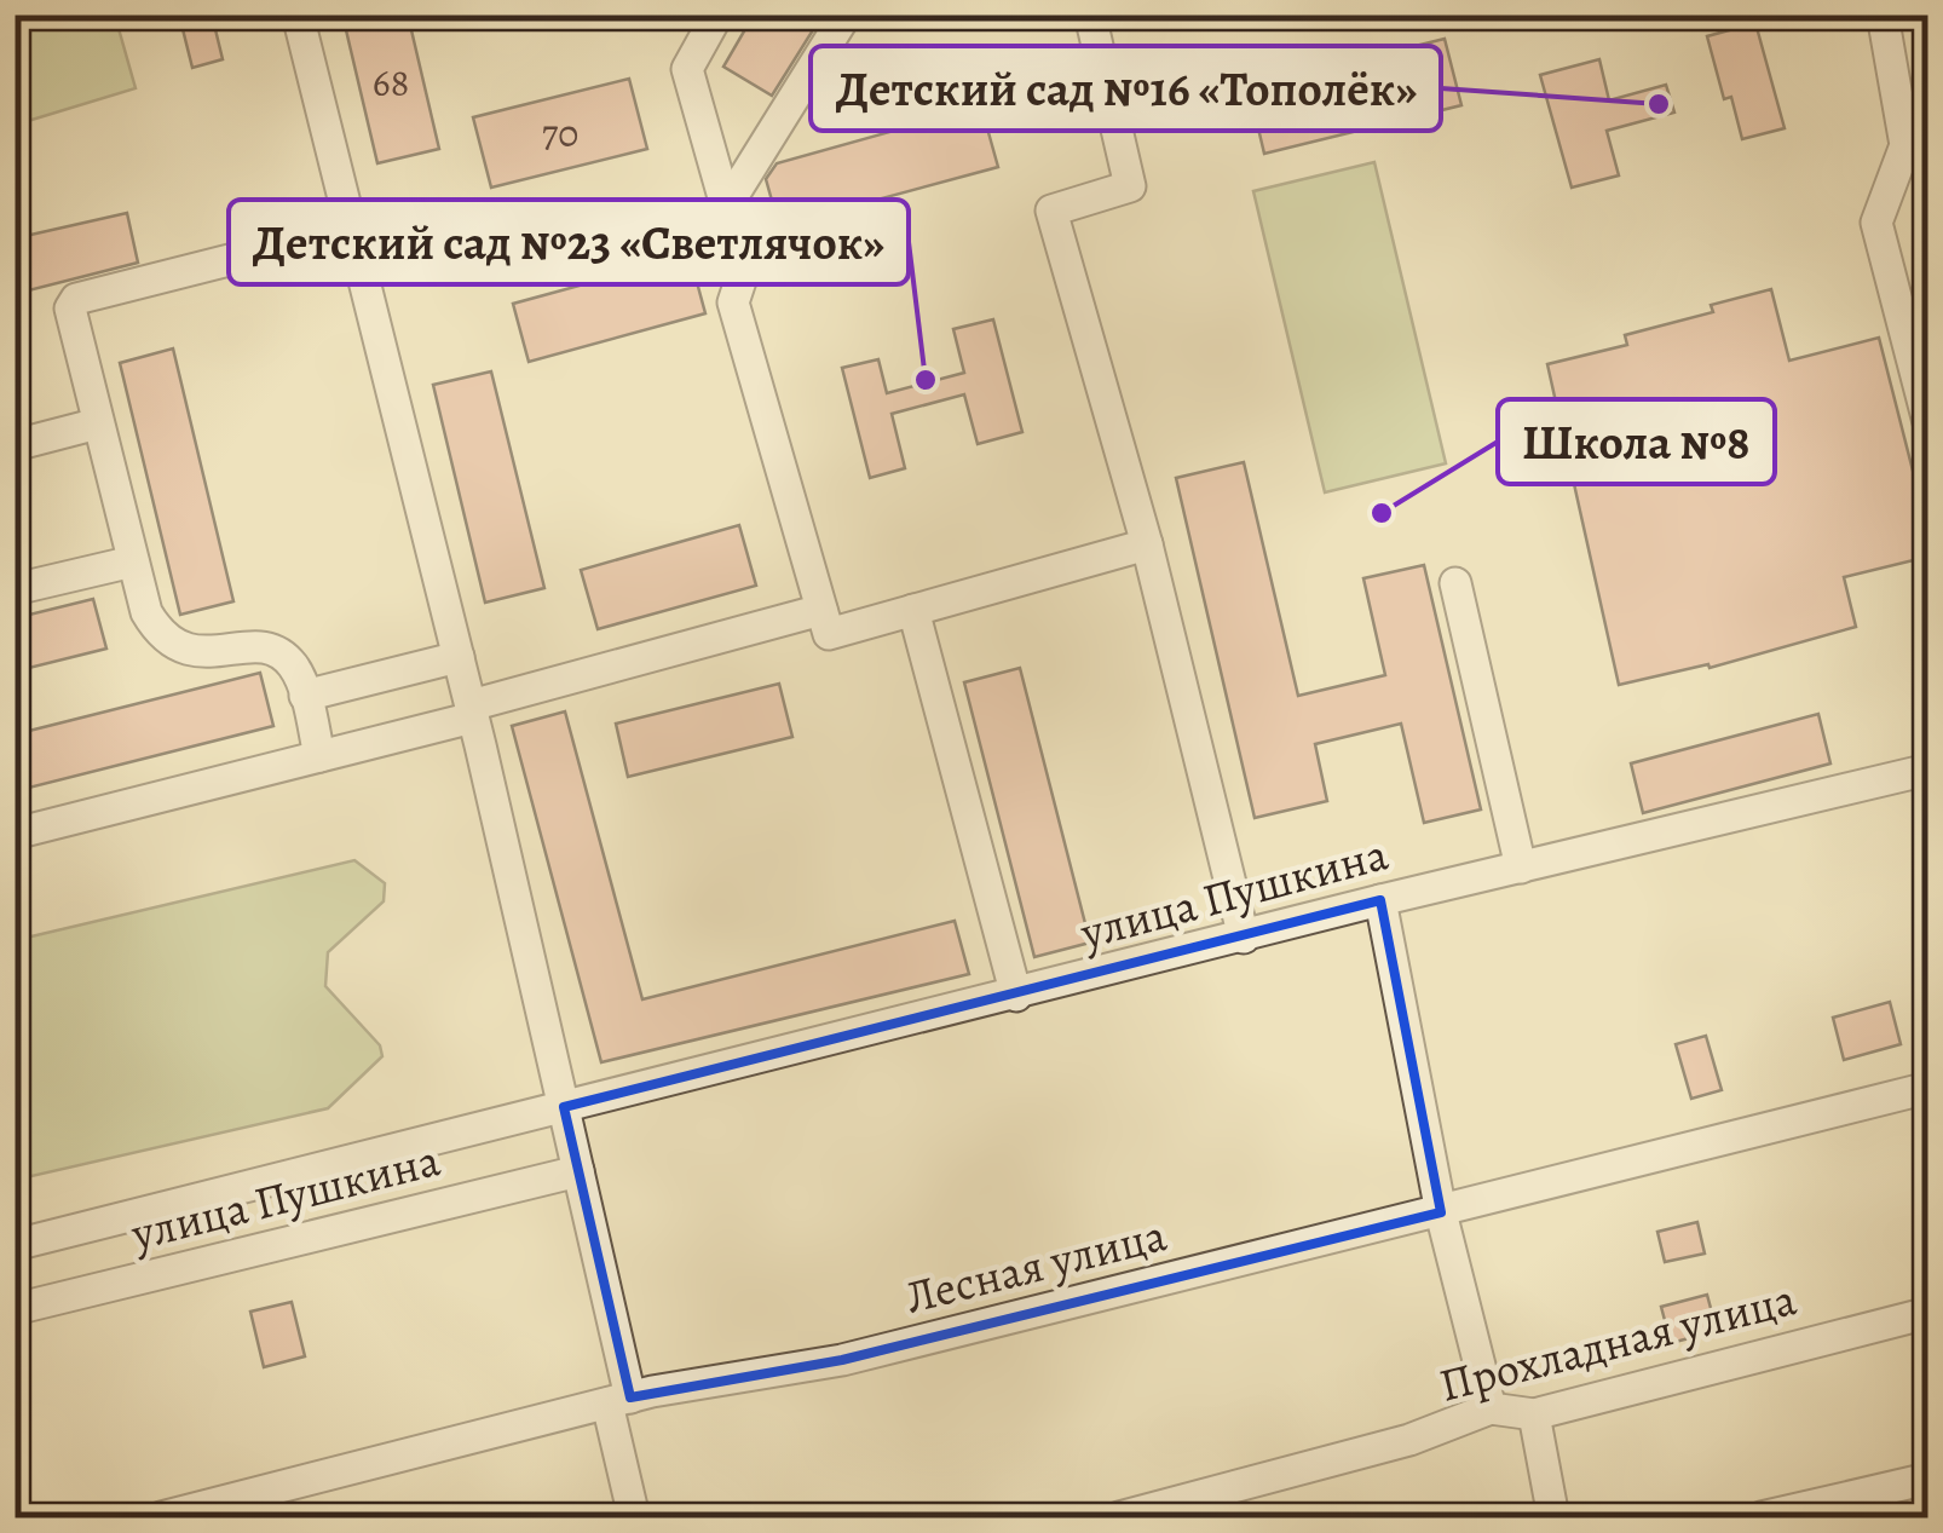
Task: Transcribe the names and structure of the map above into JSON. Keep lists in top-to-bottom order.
{
  "streets": {
    "street": ["улица Пушкина", "Лесная улица", "Прохладная улица"]
  },
  "places": ["Детский сад №16 «Тополёк»", "Детский сад №23 «Светлячок»", "Школа №8"],
  "house_numbers": ["68", "70"]
}
